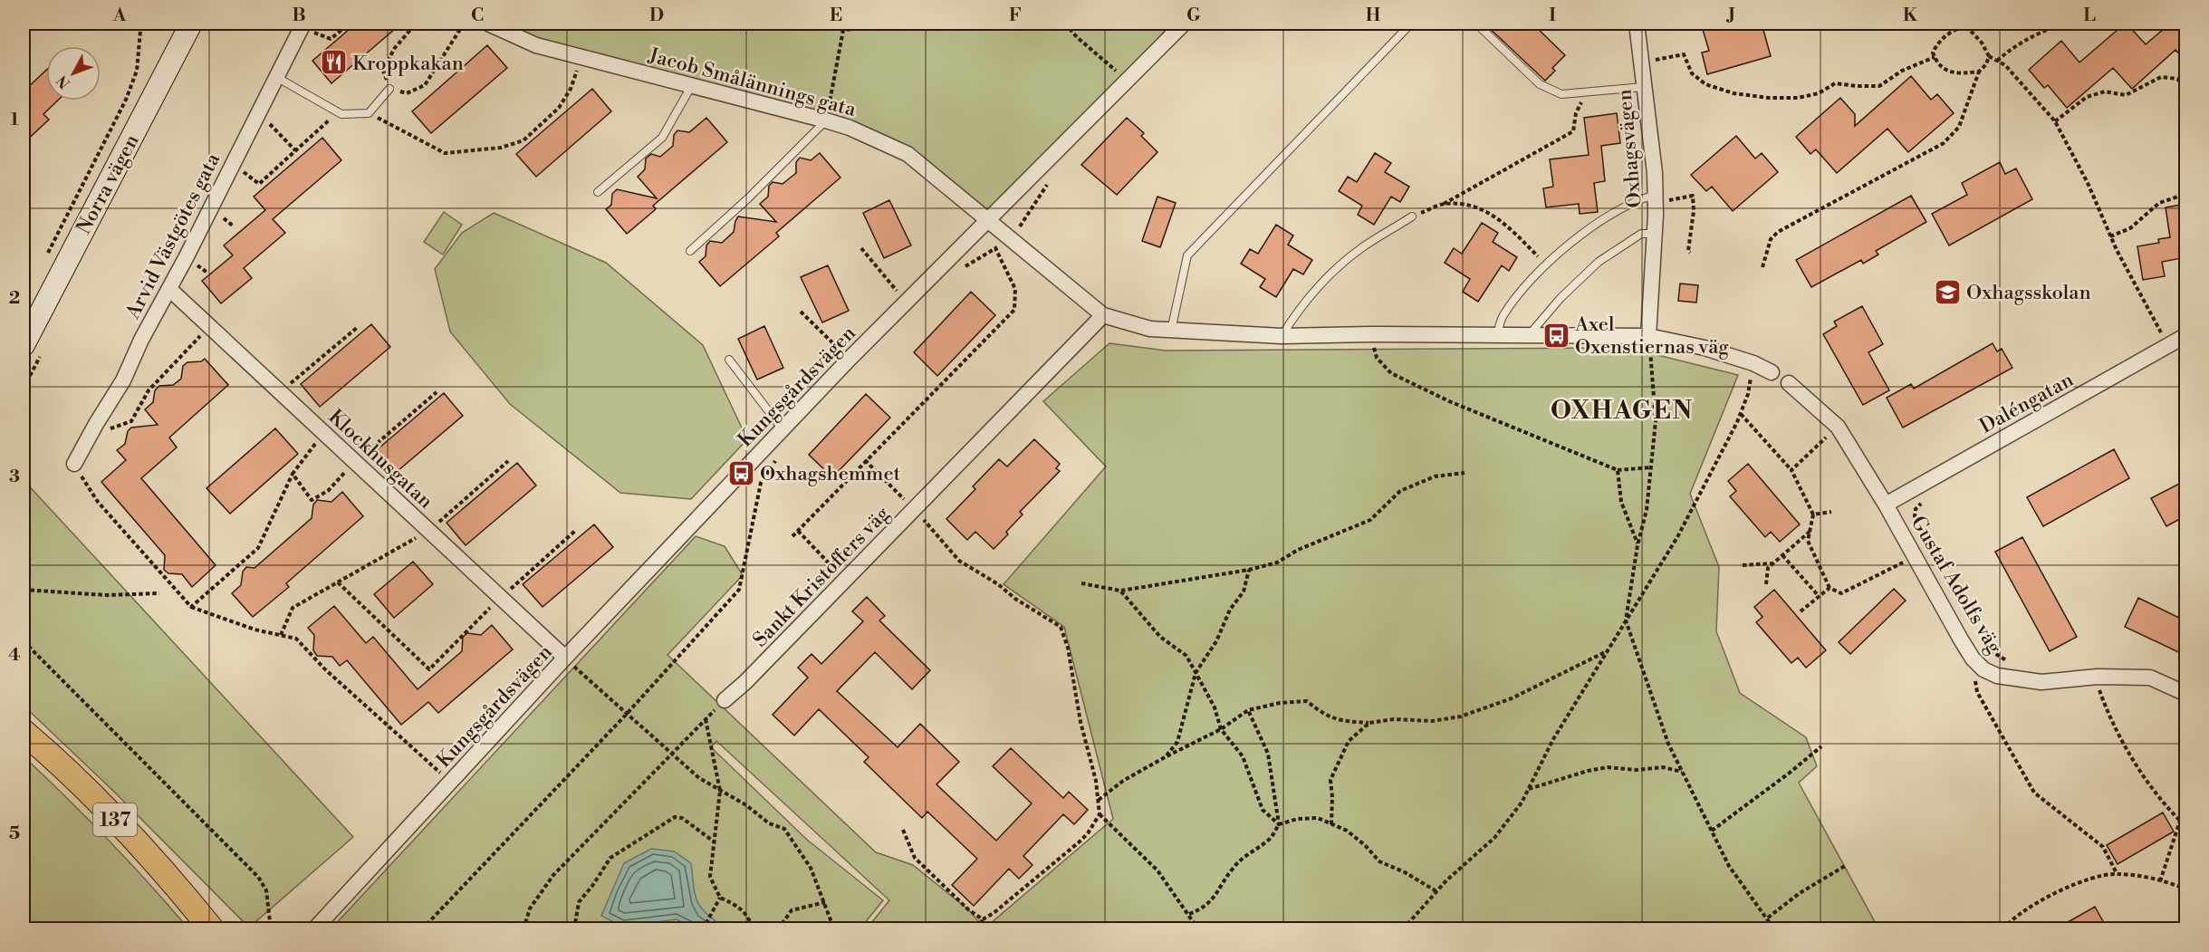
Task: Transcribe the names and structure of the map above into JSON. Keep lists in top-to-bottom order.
{
  "streets": {
    "main road": ["Norra vägen", "137"],
    "street": [
      "Jacob Smålännings gata",
      "Oxhagsvägen",
      "Arvid Västgötes gata",
      "Kungsgårdsvägen",
      "Daléngatan",
      "Klockhusgatan",
      "Sankt Kristoffers väg",
      "Gustaf Adolfs väg"
    ]
  },
  "crossings": [
    ["Jacob Smålännings gata", "Kungsgårdsvägen"],
    ["Arvid Västgötes gata", "Klockhusgatan"],
    ["Kungsgårdsvägen", "Klockhusgatan"],
    ["Daléngatan", "Gustaf Adolfs väg"]
  ],
  "districts": ["OXHAGEN"],
  "places": {
    "restaurant": ["Kroppkakan"],
    "school or university": ["Oxhagsskolan"],
    "bus stop": ["Axel Oxenstiernas väg", "Oxhagshemmet"]
  },
  "north": "bottom left",
  "grid": {
    "columns": [
      "A",
      "B",
      "C",
      "D",
      "E",
      "F",
      "G",
      "H",
      "I",
      "J",
      "K",
      "L"
    ],
    "rows": [
      "1",
      "2",
      "3",
      "4",
      "5"
    ]
  }
}
